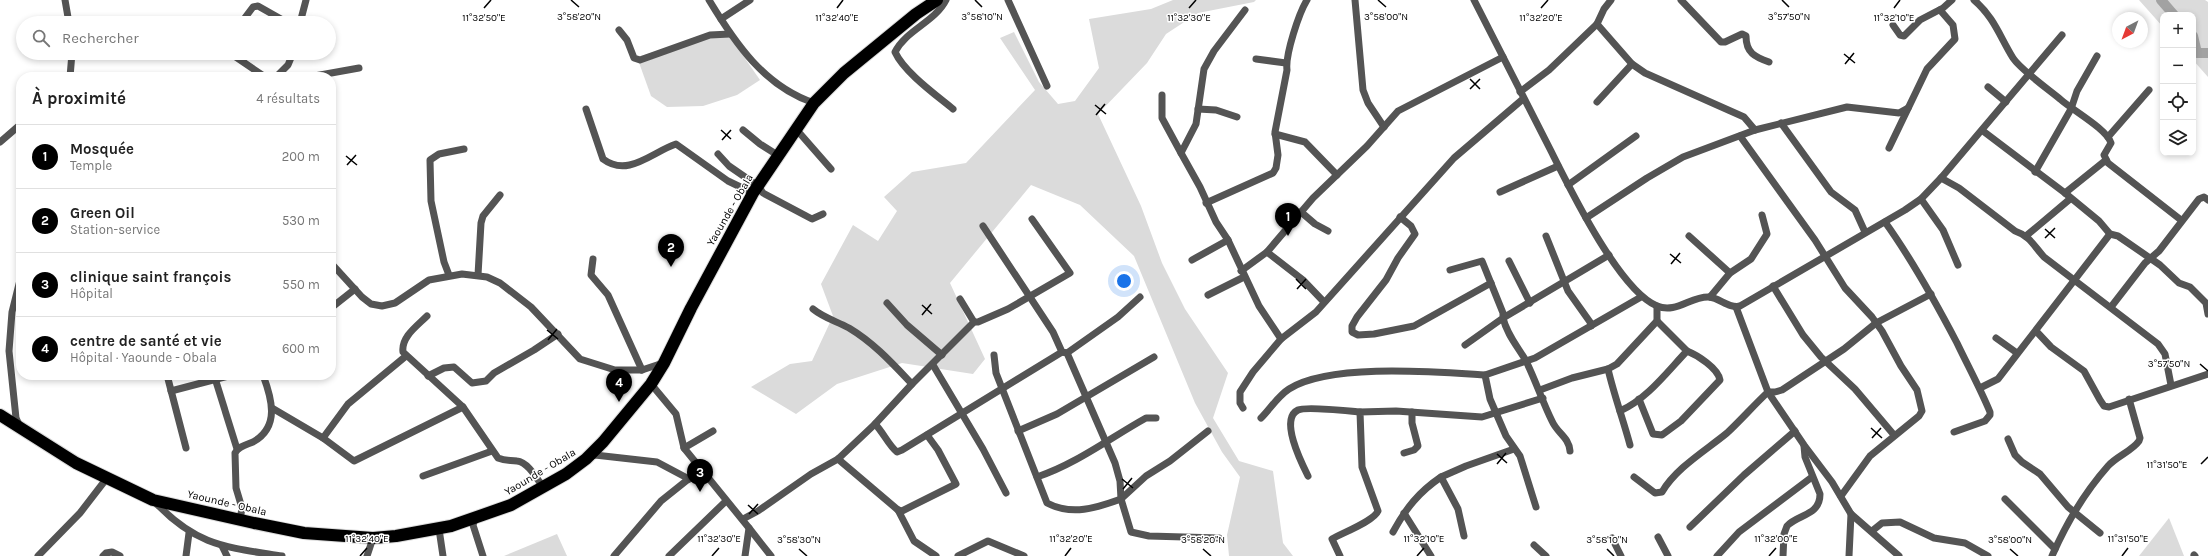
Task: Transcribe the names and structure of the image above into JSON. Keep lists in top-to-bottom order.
{
  "streets": {
    "highway": ["Yaounde - Obala"]
  },
  "north": "bottom left",
  "page": {
    "map_buttons": ["+", "−"],
    "search": "Rechercher",
    "heading": ["À proximité", "4 résultats"],
    "list": [
      {
        "mark": "1",
        "name": "Mosquée",
        "note": "Temple",
        "value": "200 m"
      },
      {
        "mark": "2",
        "name": "Green Oil",
        "note": "Station-service",
        "value": "530 m"
      },
      {
        "mark": "3",
        "name": "clinique saint françois",
        "note": "Hôpital",
        "value": "550 m"
      },
      {
        "mark": "4",
        "name": "centre de santé et vie",
        "note": "Hôpital · Yaounde - Obala",
        "value": "600 m"
      }
    ],
    "pins": [
      "1",
      "2",
      "4",
      "3"
    ]
  },
  "coordinates": [
    "3°58'20\"N",
    "3°58'10\"N",
    "3°58'00\"N",
    "3°57'50\"N",
    "11°32'50\"E",
    "11°32'40\"E",
    "11°32'30\"E",
    "11°32'20\"E",
    "11°32'10\"E",
    "11°31'50\"E",
    "11°32'00\"E",
    "3°58'30\"N"
  ]
}
